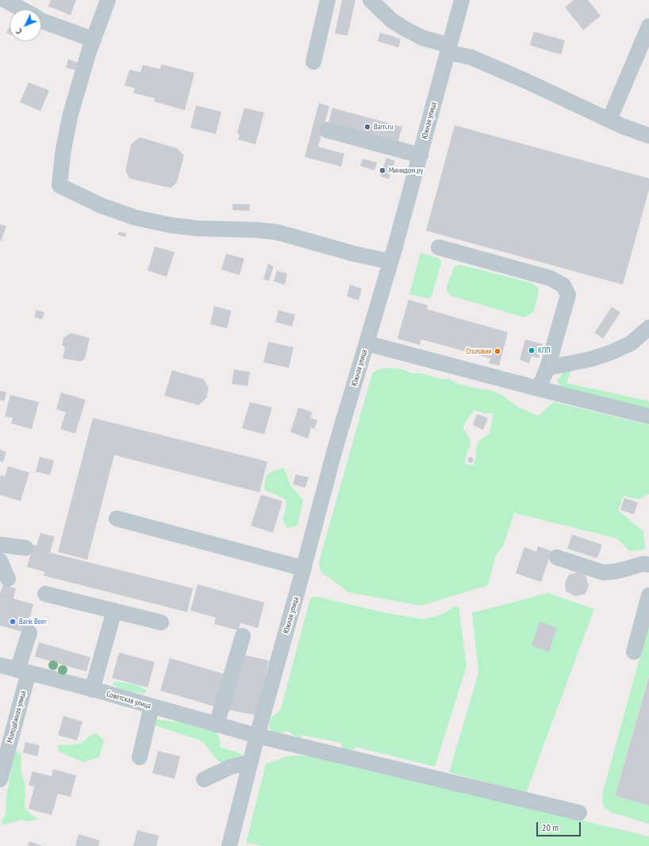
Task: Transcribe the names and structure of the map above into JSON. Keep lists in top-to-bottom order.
{
  "streets": {
    "street": ["Южная улица", "Советская улица", "Молодёжная улица"]
  },
  "crossings": [
    ["Южная улица", "Советская улица"],
    ["Советская улица", "Молодёжная улица"]
  ],
  "places": [
    "Barn.ru",
    "Минидом.ру",
    "КПП",
    "Столовая",
    "Bank Beer"
  ],
  "scale_bar": "20 m",
  "north": "bottom left"
}
